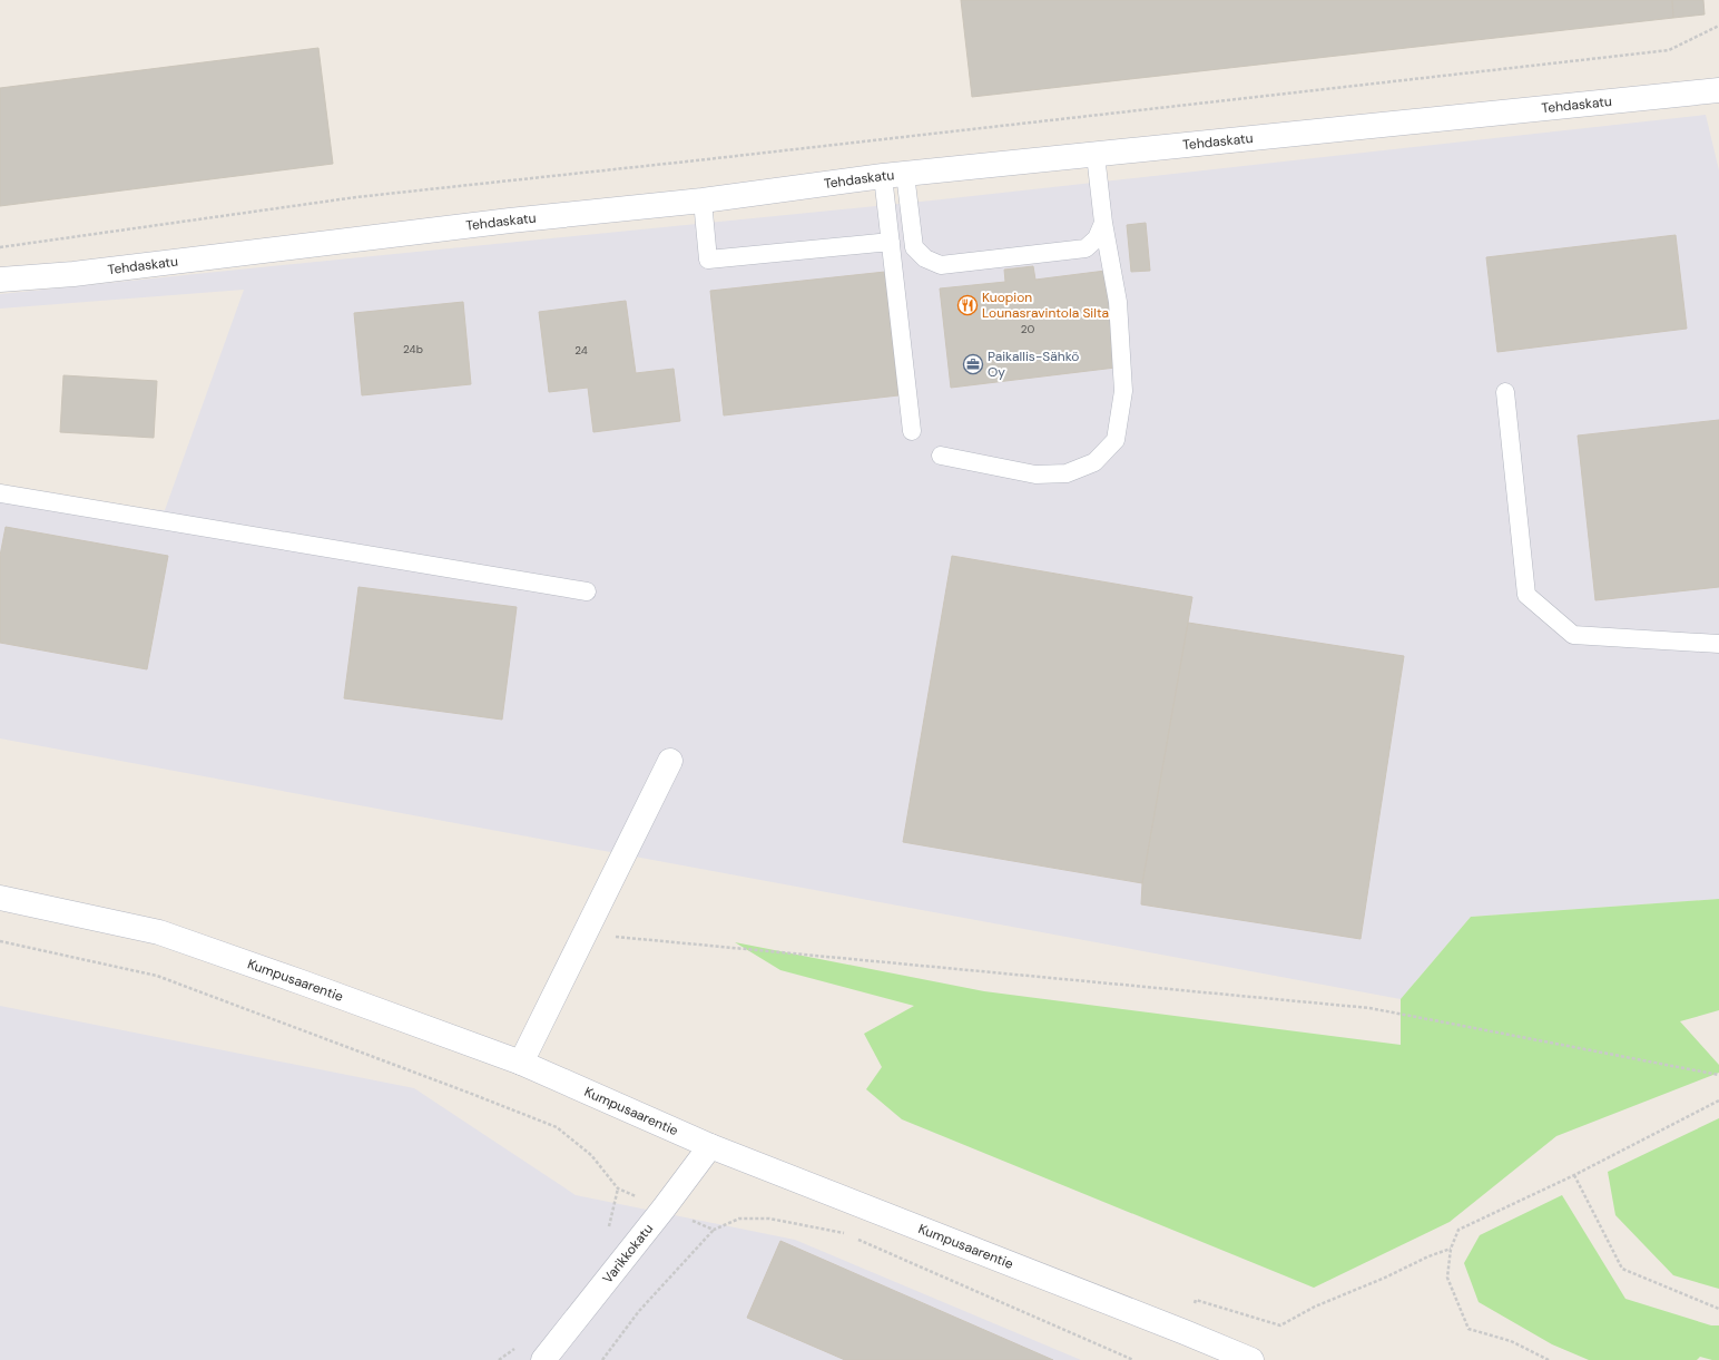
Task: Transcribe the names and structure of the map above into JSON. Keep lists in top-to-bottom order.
{
  "streets": {
    "street": ["Tehdaskatu", "Kumpusaarentie", "Varikkokatu"]
  },
  "crossings": [
    ["Kumpusaarentie", "Varikkokatu"]
  ],
  "places": {
    "restaurant": ["Kuopion Lounasravintola Silta"],
    "office": ["Paikallis-Sähkö Oy"]
  },
  "house_numbers": ["20", "24b", "24"]
}
